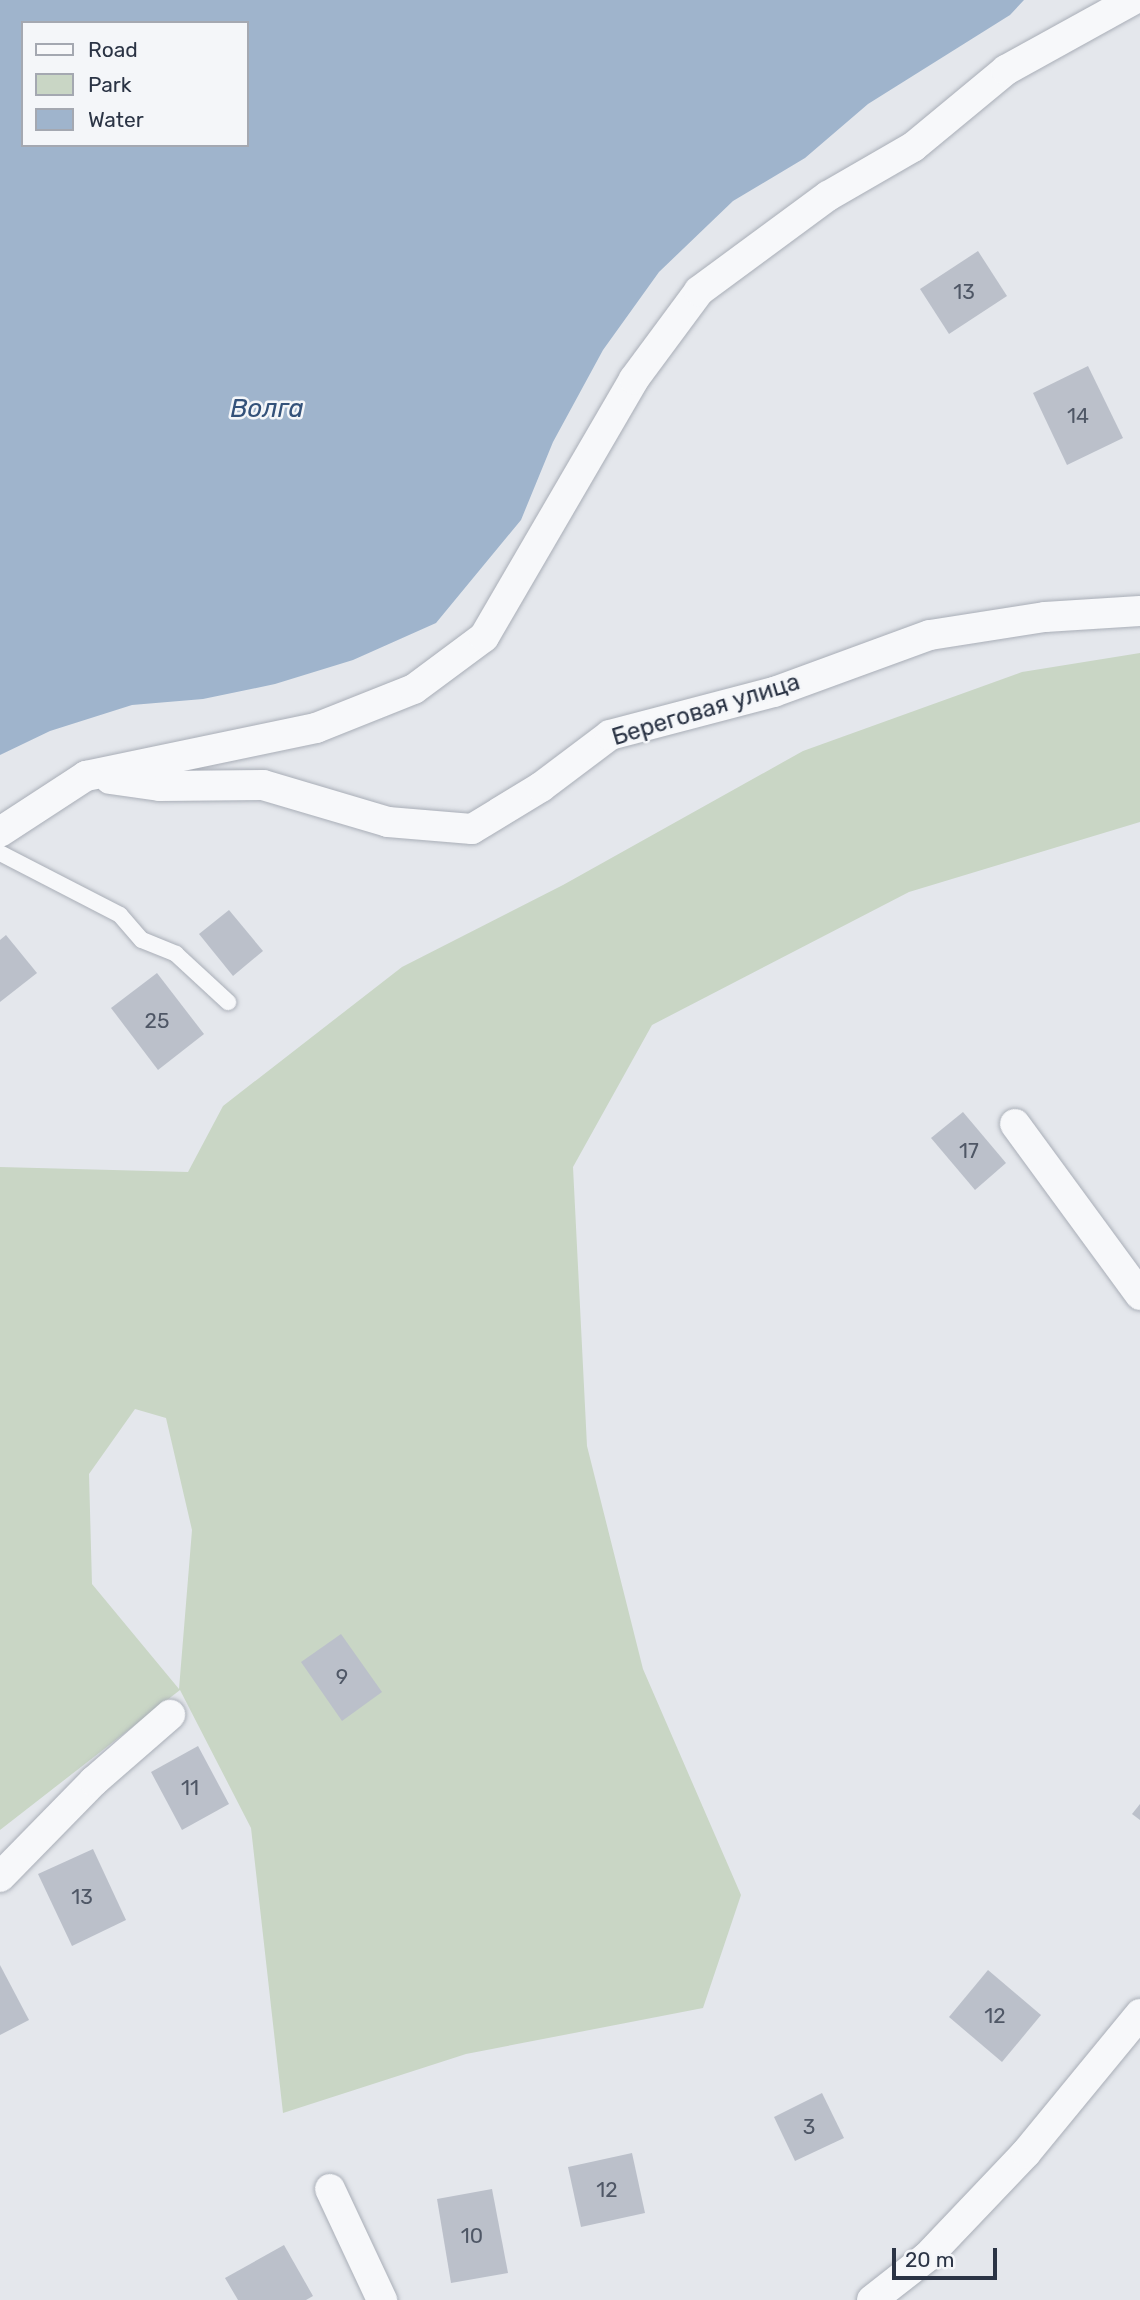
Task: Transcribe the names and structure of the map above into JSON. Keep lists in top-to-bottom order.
{
  "streets": {
    "street": ["Береговая улица"]
  },
  "water": ["Волга"],
  "house_numbers": [
    "13",
    "14",
    "25",
    "17",
    "9",
    "11",
    "13",
    "12",
    "3",
    "12",
    "10"
  ],
  "legend": ["Road", "Park", "Water"],
  "scale_bar": "20 m"
}
